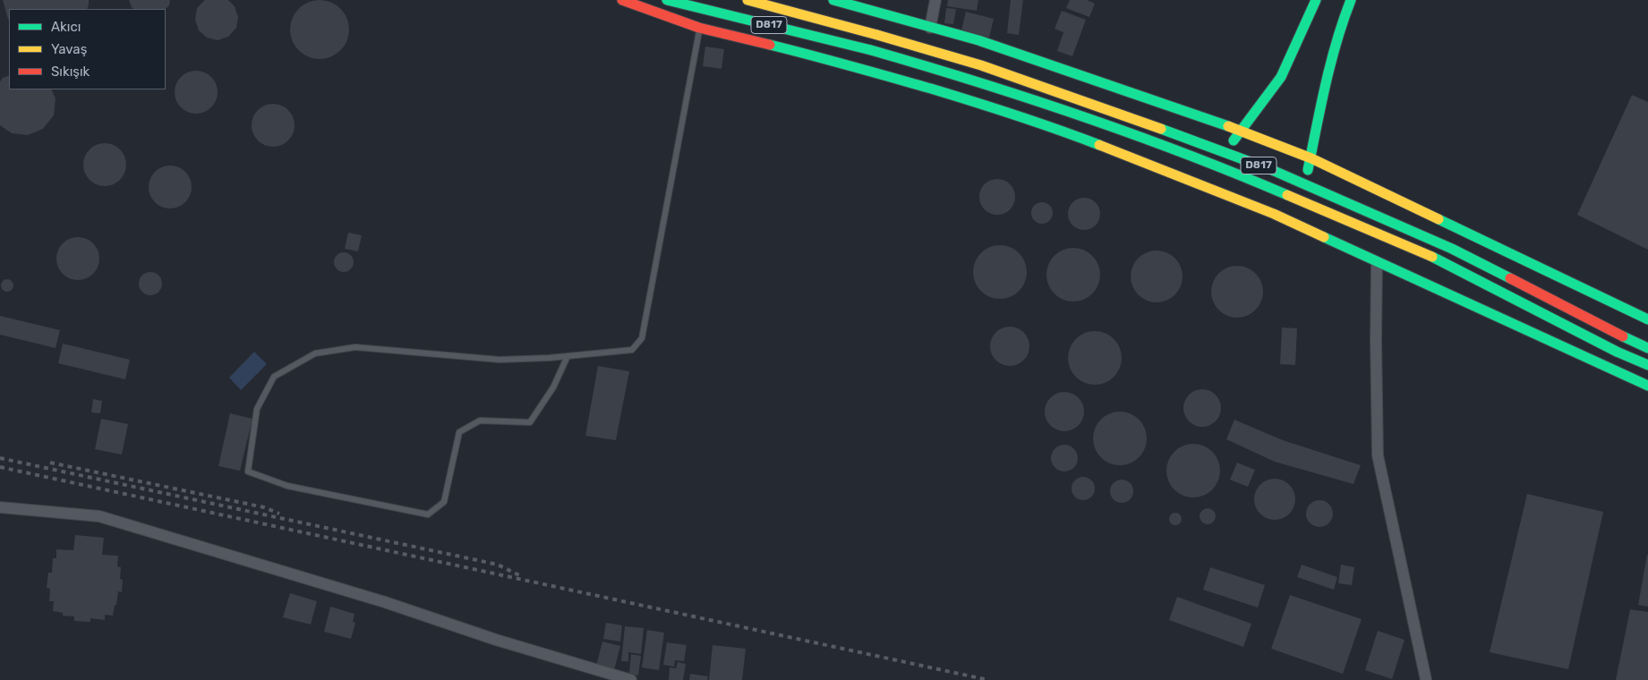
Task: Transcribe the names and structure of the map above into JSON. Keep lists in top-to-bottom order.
{
  "streets": {
    "highway": ["D817"]
  },
  "legend": ["Akıcı", "Yavaş", "Sıkışık"]
}
